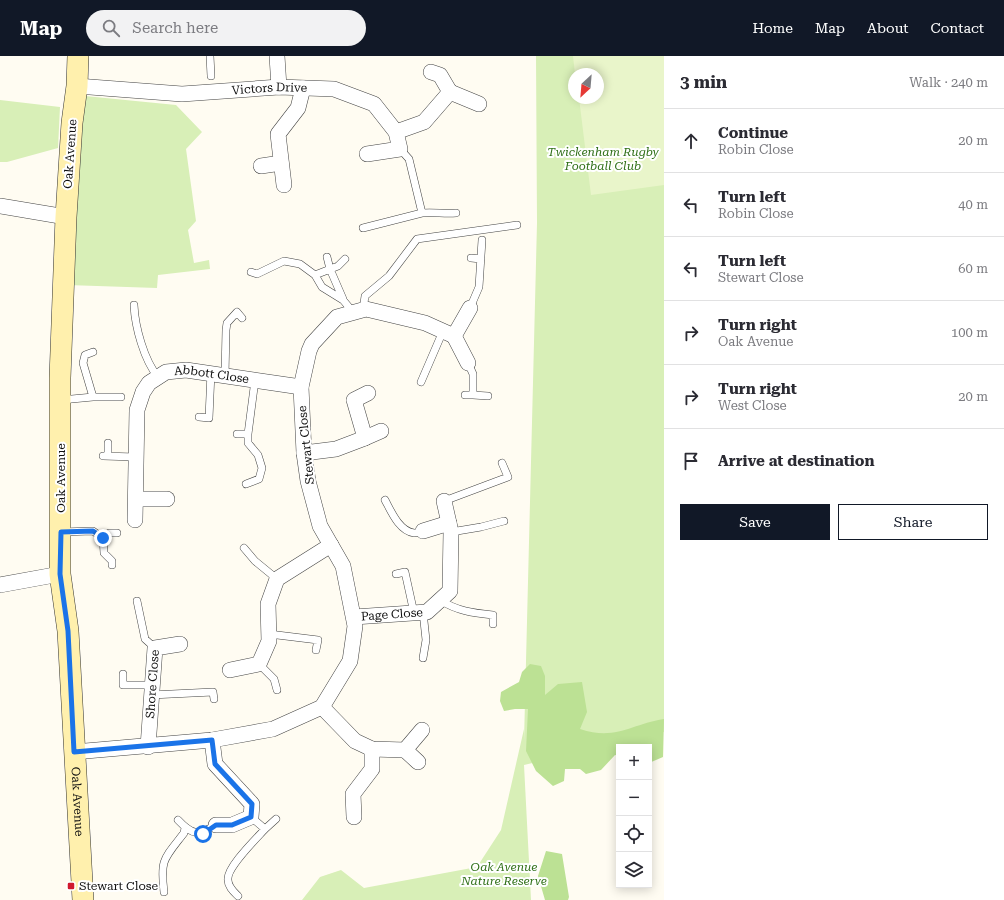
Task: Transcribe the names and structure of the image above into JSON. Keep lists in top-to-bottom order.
{
  "streets": {
    "street": [
      "Victors Drive",
      "Oak Avenue",
      "Abbott Close",
      "Stewart Close",
      "Page Close",
      "Shore Close"
    ]
  },
  "crossings": [
    ["Victors Drive", "Oak Avenue"],
    ["Abbott Close", "Stewart Close"],
    ["Stewart Close", "Page Close"]
  ],
  "parks": ["Twickenham Rugby Football Club", "Oak Avenue Nature Reserve"],
  "places": {
    "transit": ["Stewart Close"]
  },
  "north": "bottom left",
  "page": {
    "header": "Map",
    "search": "Search here",
    "nav": [
      "Home",
      "Map",
      "About",
      "Contact"
    ],
    "heading": ["3 min", "Walk · 240 m"],
    "list": [
      ["Continue", "Robin Close", "20 m"],
      ["Turn left", "Robin Close", "40 m"],
      ["Turn left", "Stewart Close", "60 m"],
      ["Turn right", "Oak Avenue", "100 m"],
      ["Turn right", "West Close", "20 m"],
      "Arrive at destination"
    ],
    "buttons": ["Save", "Share"],
    "map_buttons": ["+", "−"]
  }
}
